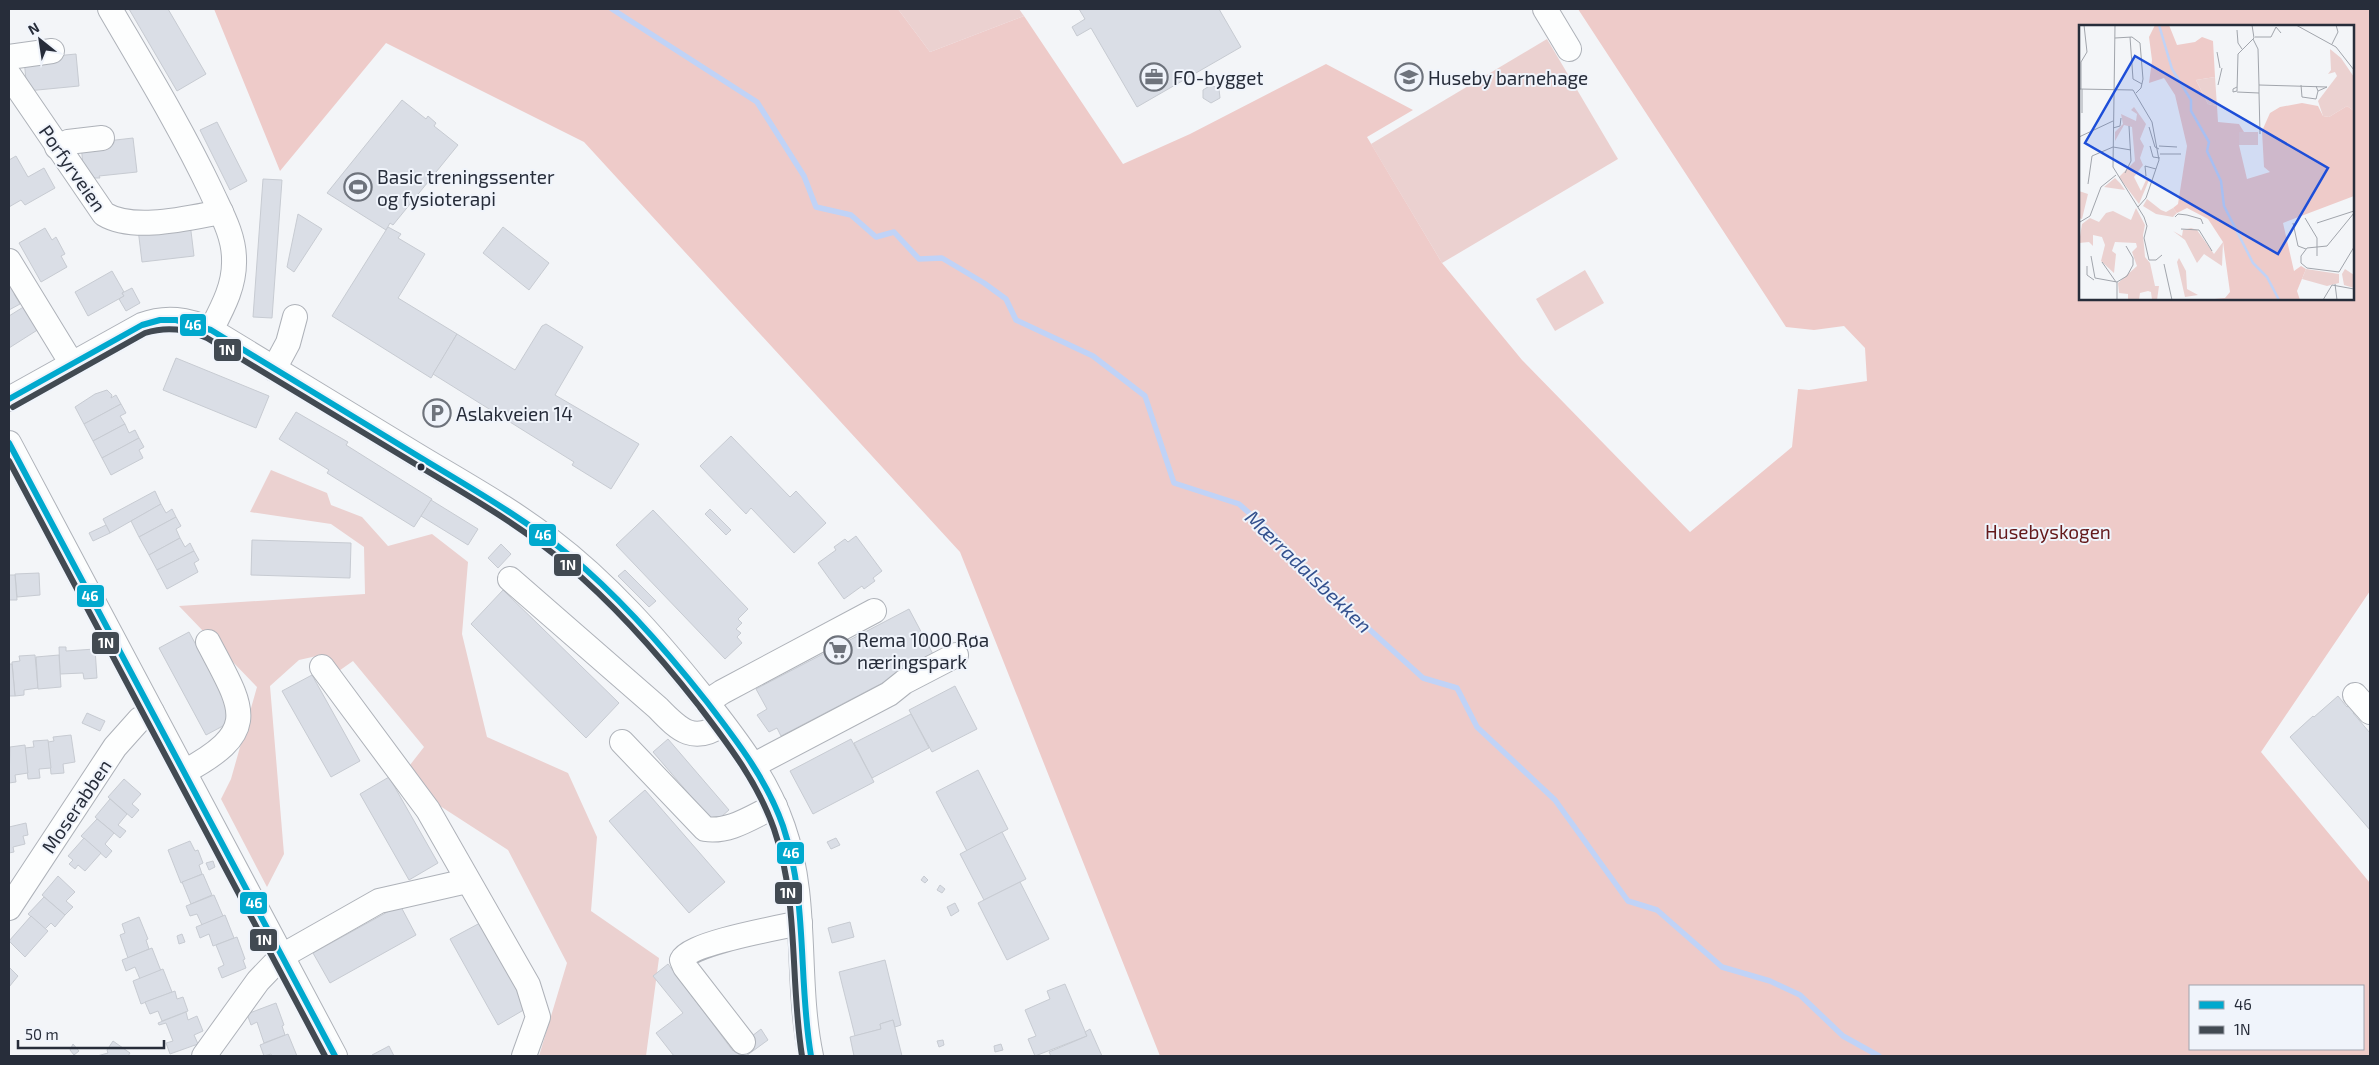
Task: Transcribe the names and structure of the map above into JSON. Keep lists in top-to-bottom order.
{
  "streets": {
    "street": ["Porfyrveien", "Moserabben"]
  },
  "water": ["Mærradalsbekken"],
  "parks": ["Husebyskogen"],
  "places": {
    "office": ["FO-bygget"],
    "school or university": ["Huseby barnehage"],
    "sports": ["Basic treningssenter og fysioterapi"],
    "parking": ["Aslakveien 14"],
    "supermarket": ["Rema 1000 Røa næringspark"]
  },
  "lines": ["transit line 46", "transit line 1N"],
  "legend": ["46", "1N"],
  "scale_bar": "50 m",
  "north": "top left"
}
